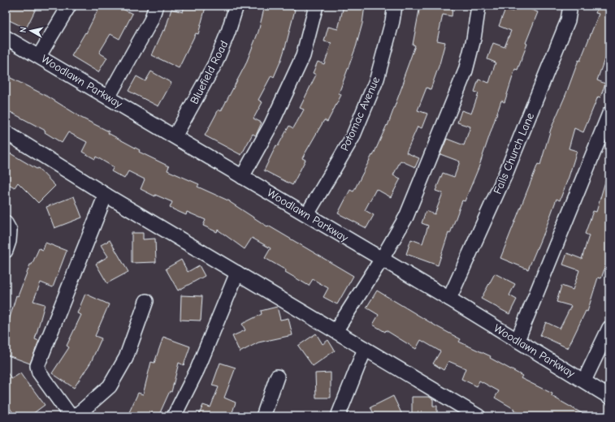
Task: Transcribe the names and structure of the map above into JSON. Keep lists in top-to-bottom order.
{
  "streets": {
    "street": [
      "Bluefield Road",
      "Woodlawn Parkway",
      "Potomac Avenue",
      "Falls Church Lane"
    ]
  },
  "crossings": [
    ["Bluefield Road", "Woodlawn Parkway"],
    ["Woodlawn Parkway", "Potomac Avenue"],
    ["Woodlawn Parkway", "Falls Church Lane"]
  ],
  "north": "left"
}
